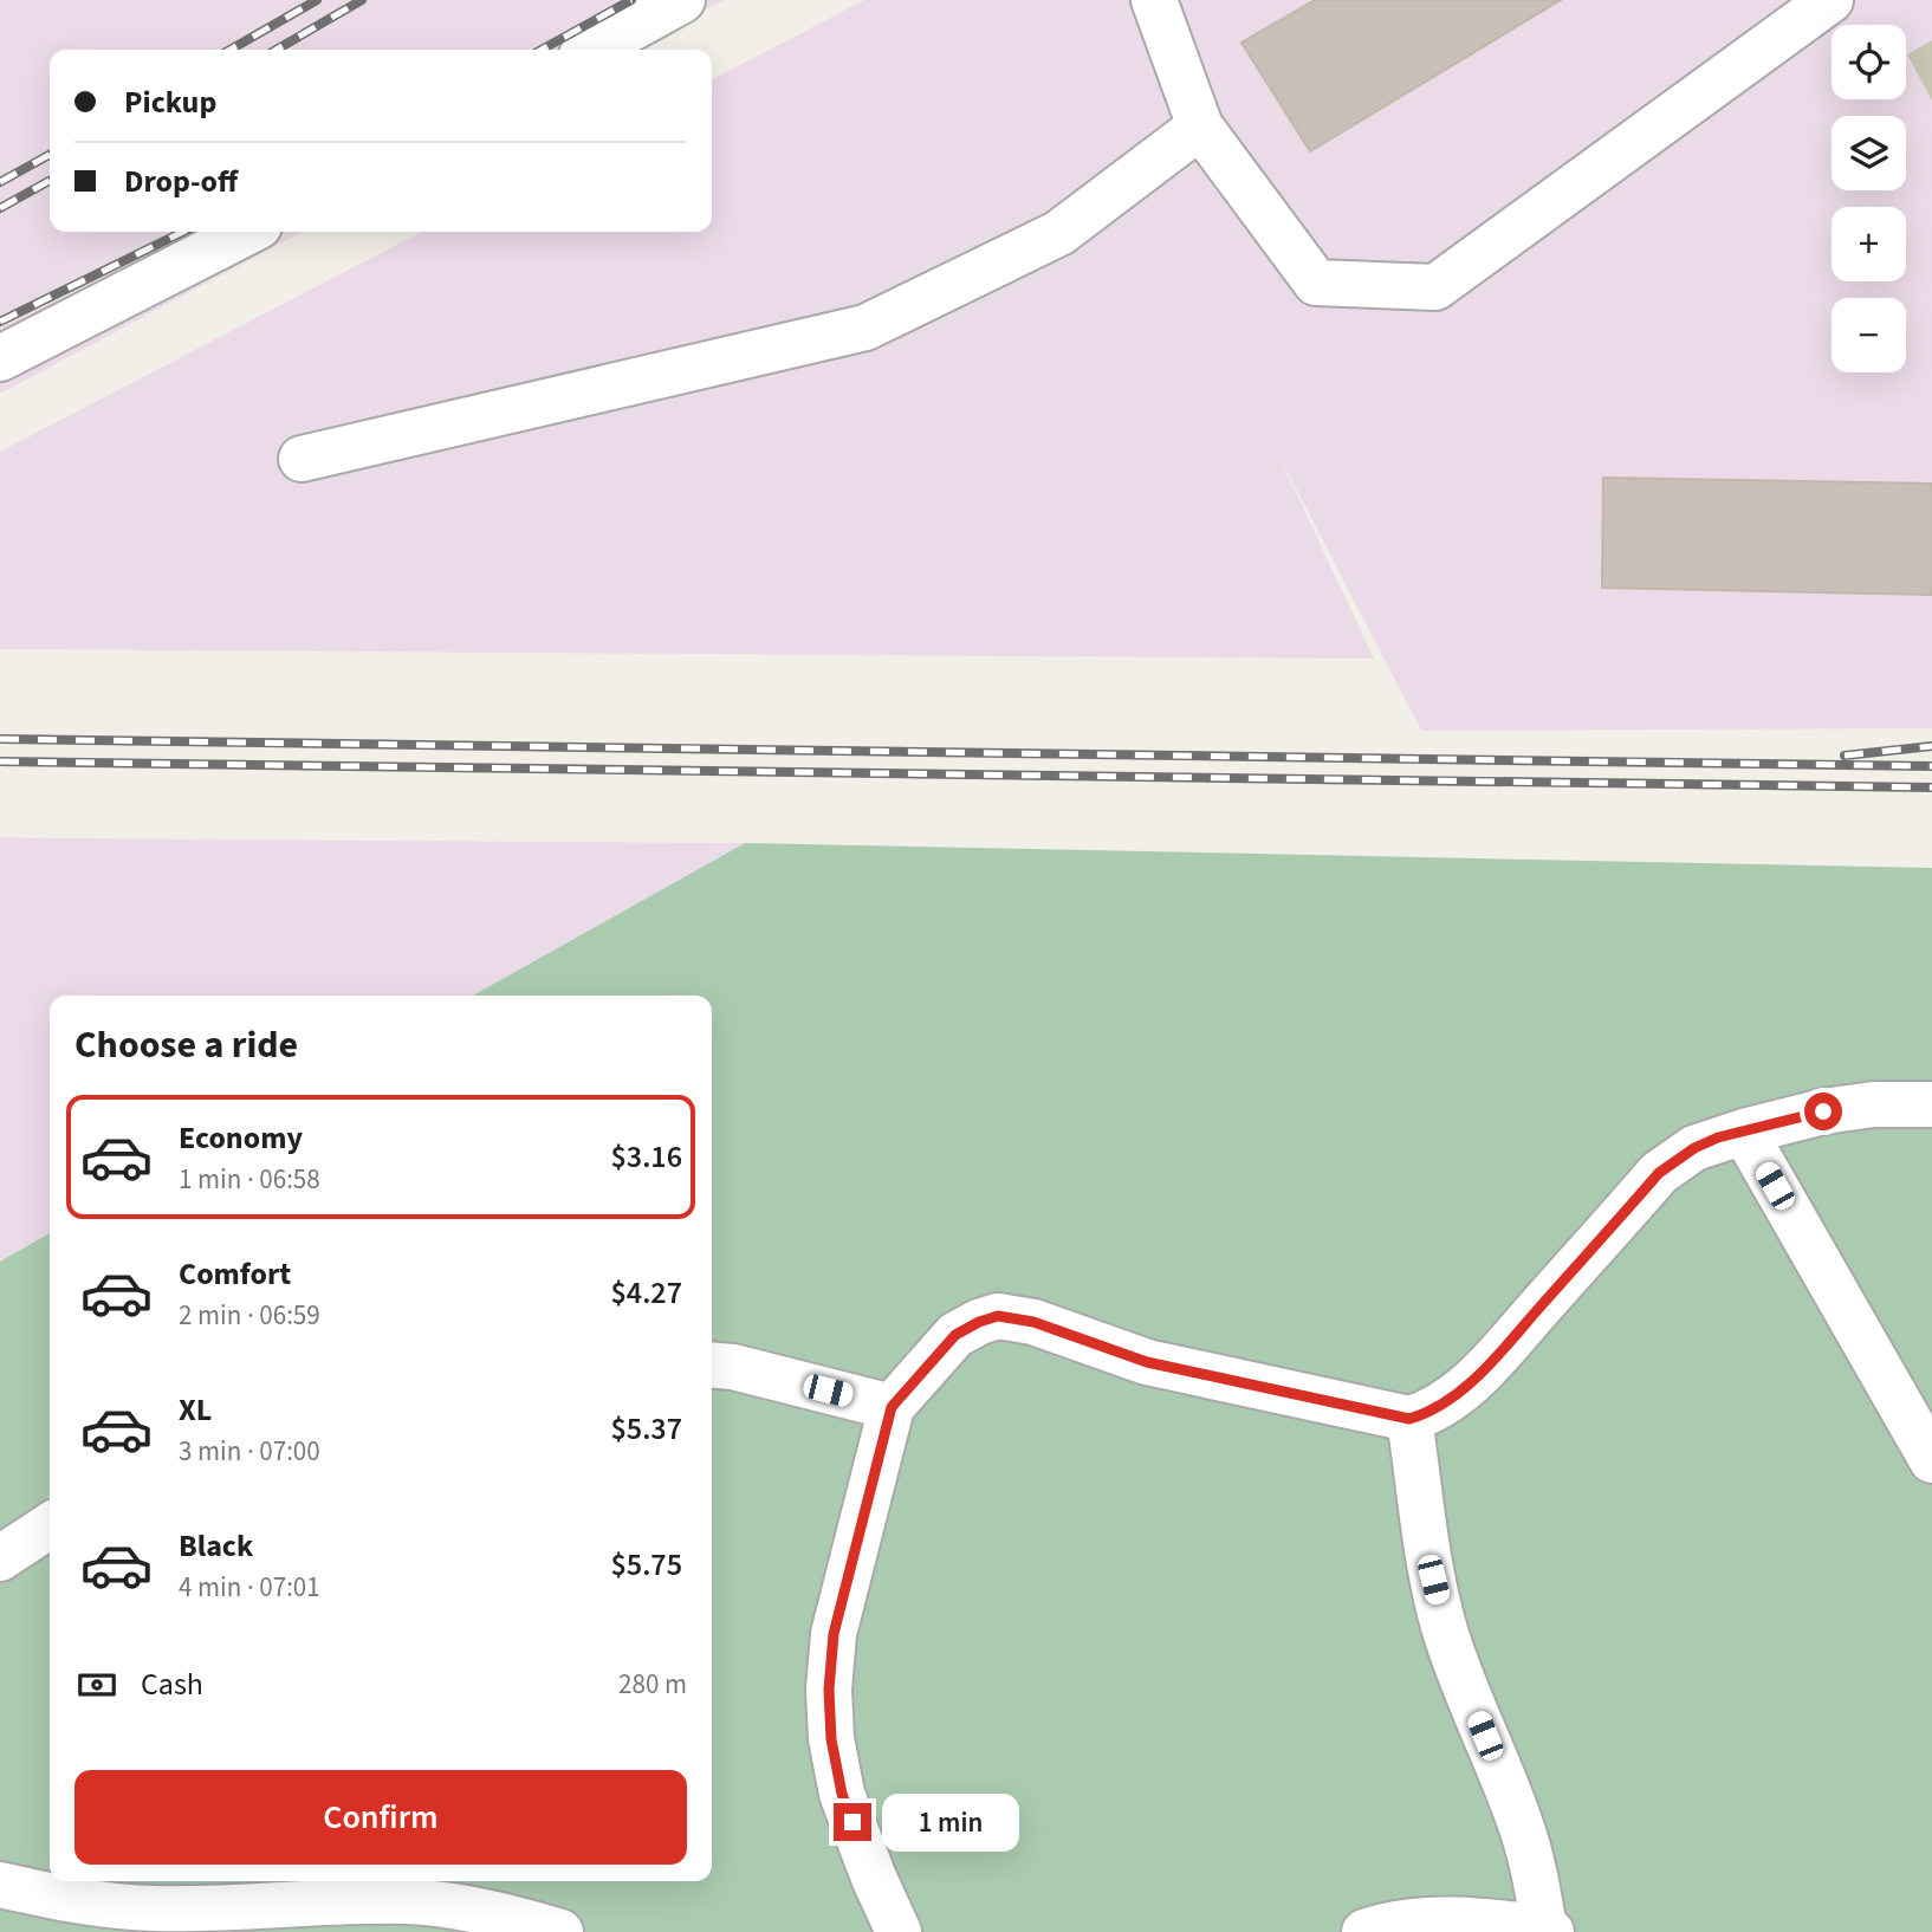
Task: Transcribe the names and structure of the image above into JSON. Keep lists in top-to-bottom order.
{
  "page": {
    "map_buttons": ["+", "−"],
    "banner": ["Pickup", "Drop-off"],
    "heading": "Choose a ride",
    "list": [
      {
        "name": "Economy",
        "note": "1 min · 06:58",
        "value": "$3.16"
      },
      {
        "name": "Comfort",
        "note": "2 min · 06:59",
        "value": "$4.27"
      },
      {
        "name": "XL",
        "note": "3 min · 07:00",
        "value": "$5.37"
      },
      {
        "name": "Black",
        "note": "4 min · 07:01",
        "value": "$5.75"
      }
    ],
    "pay": ["Cash", "280 m"],
    "buttons": "Confirm",
    "bubble": "1 min"
  }
}
